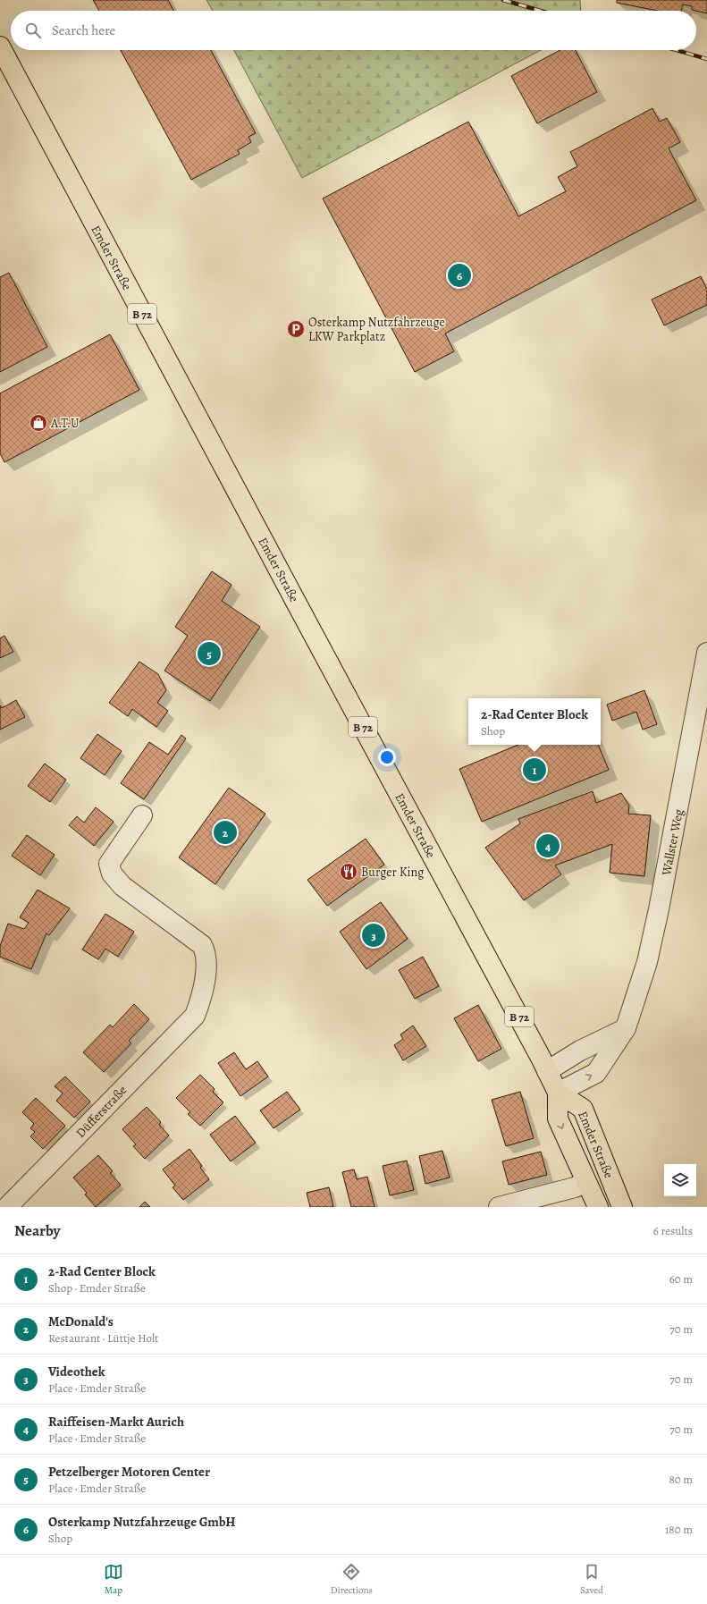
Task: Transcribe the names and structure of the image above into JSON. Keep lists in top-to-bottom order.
{
  "streets": {
    "main road": ["Emder Straße", "B 72"],
    "street": ["Wallster Weg", "Düfferstraße"]
  },
  "crossings": [
    ["Emder Straße", "Wallster Weg"]
  ],
  "places": {
    "parking": ["Osterkamp Nutzfahrzeuge LKW Parkplatz"],
    "shop": ["A.T.U"],
    "restaurant": ["Burger King"]
  },
  "page": {
    "search": "Search here",
    "pins": [
      "6",
      "5",
      "1",
      "2",
      "4",
      "3"
    ],
    "popup": ["2-Rad Center Block", "Shop"],
    "heading": ["Nearby", "6 results"],
    "list": [
      {
        "mark": "1",
        "name": "2-Rad Center Block",
        "note": "Shop · Emder Straße",
        "value": "60 m"
      },
      {
        "mark": "2",
        "name": "McDonald's",
        "note": "Restaurant · Lüttje Holt",
        "value": "70 m"
      },
      {
        "mark": "3",
        "name": "Videothek",
        "note": "Place · Emder Straße",
        "value": "70 m"
      },
      {
        "mark": "4",
        "name": "Raiffeisen-Markt Aurich",
        "note": "Place · Emder Straße",
        "value": "70 m"
      },
      {
        "mark": "5",
        "name": "Petzelberger Motoren Center",
        "note": "Place · Emder Straße",
        "value": "80 m"
      },
      {
        "mark": "6",
        "name": "Osterkamp Nutzfahrzeuge GmbH",
        "note": "Shop",
        "value": "180 m"
      }
    ],
    "nav": ["Map", "Directions", "Saved"]
  }
}
